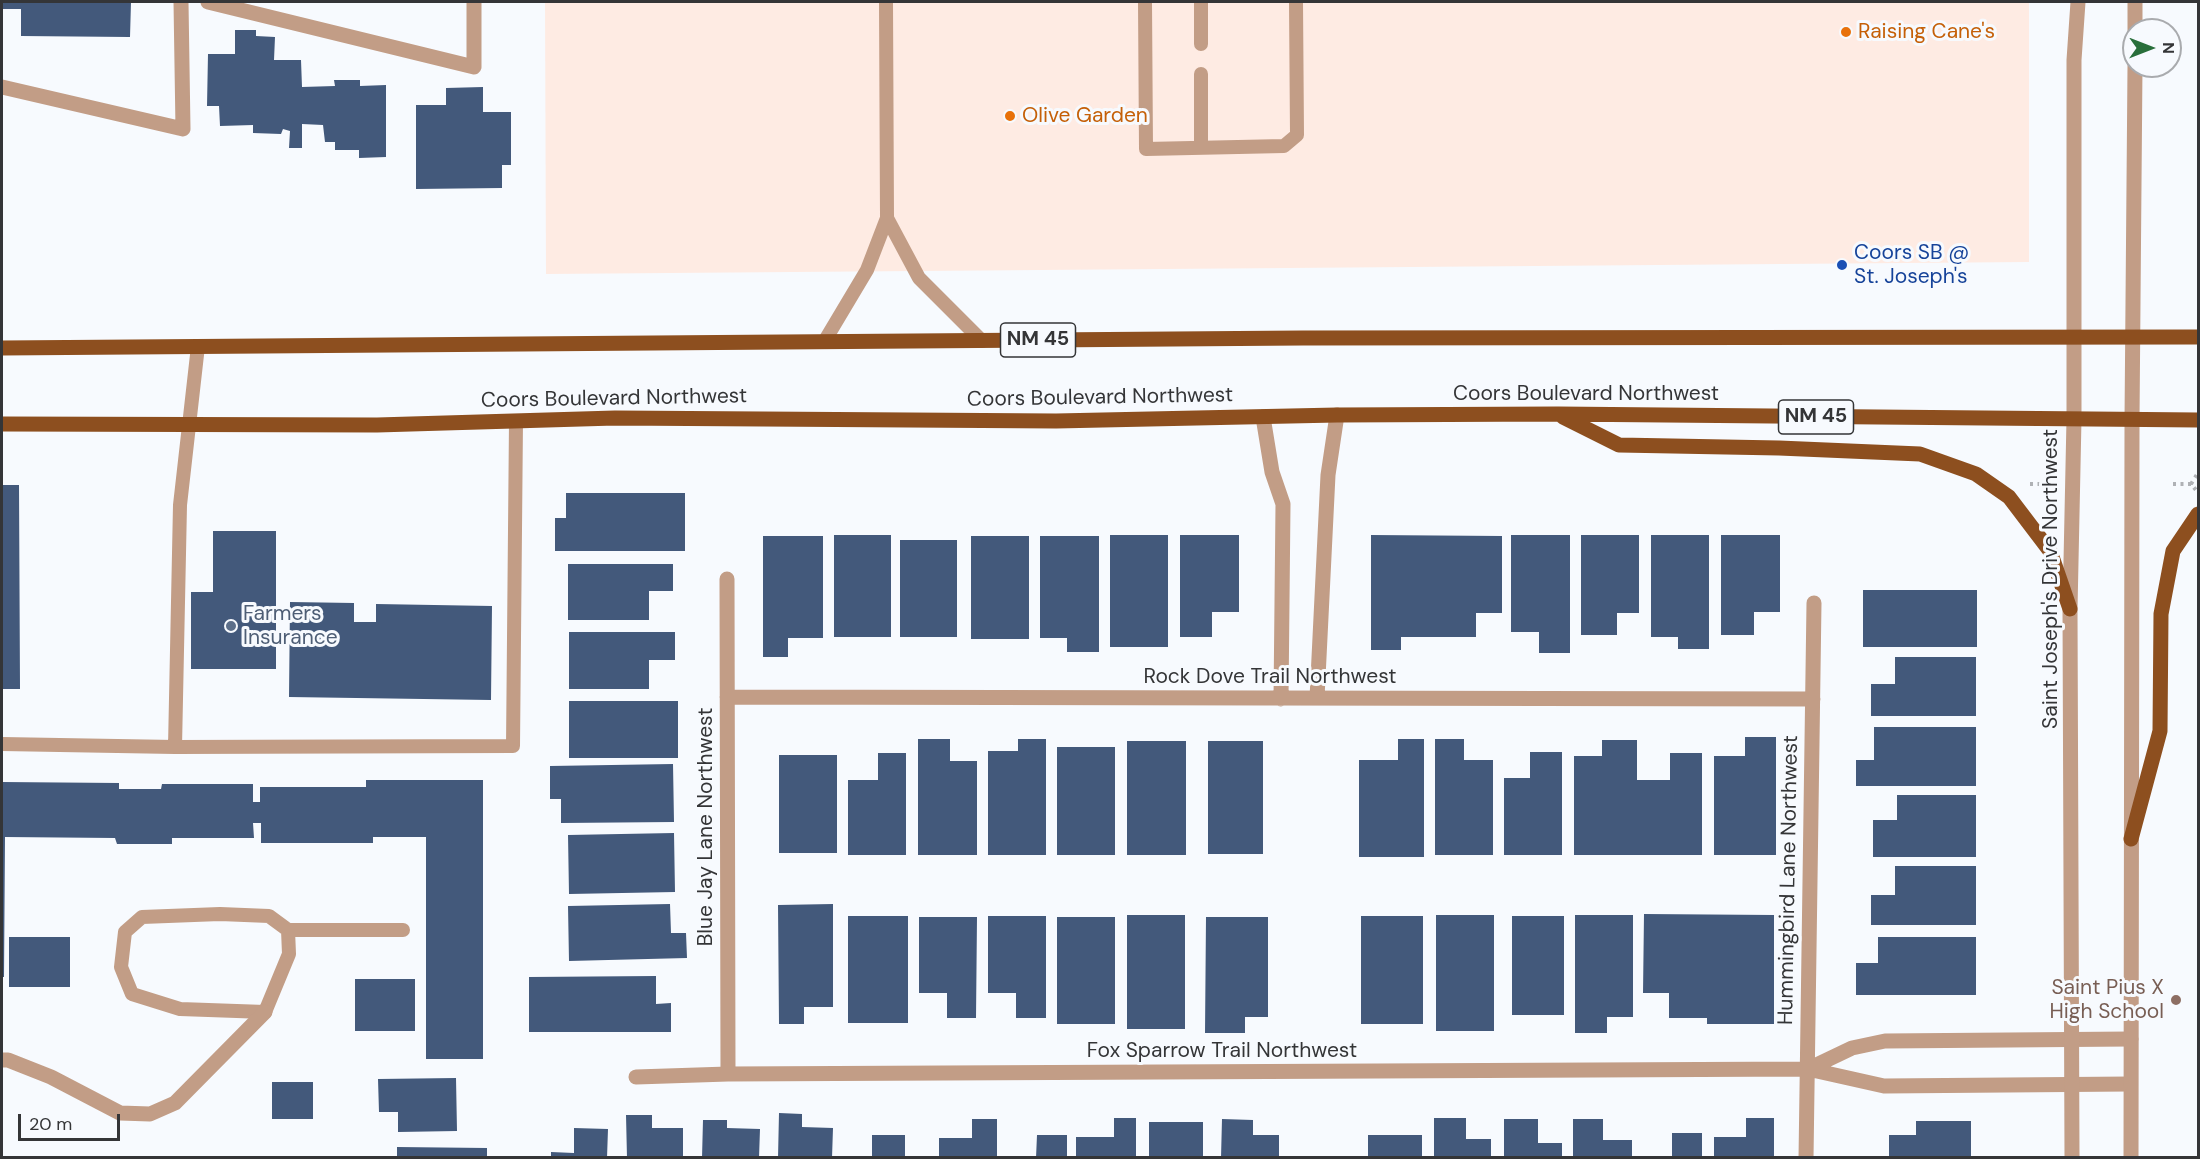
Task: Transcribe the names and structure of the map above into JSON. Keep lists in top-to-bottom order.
{
  "streets": {
    "main road": ["NM 45", "Coors Boulevard Northwest"],
    "street": [
      "Saint Joseph's Drive Northwest",
      "Rock Dove Trail Northwest",
      "Blue Jay Lane Northwest",
      "Hummingbird Lane Northwest",
      "Fox Sparrow Trail Northwest"
    ]
  },
  "crossings": [
    ["NM 45", "Saint Joseph's Drive Northwest"],
    ["Coors Boulevard Northwest", "Saint Joseph's Drive Northwest"],
    ["Saint Joseph's Drive Northwest", "Fox Sparrow Trail Northwest"],
    ["Rock Dove Trail Northwest", "Blue Jay Lane Northwest"],
    ["Rock Dove Trail Northwest", "Hummingbird Lane Northwest"],
    ["Blue Jay Lane Northwest", "Fox Sparrow Trail Northwest"],
    ["Hummingbird Lane Northwest", "Fox Sparrow Trail Northwest"]
  ],
  "places": [
    "Raising Cane's",
    "Olive Garden",
    "Coors SB @ St. Joseph's",
    "Farmers Insurance",
    "Saint Pius X High School"
  ],
  "scale_bar": "20 m",
  "north": "right"
}
